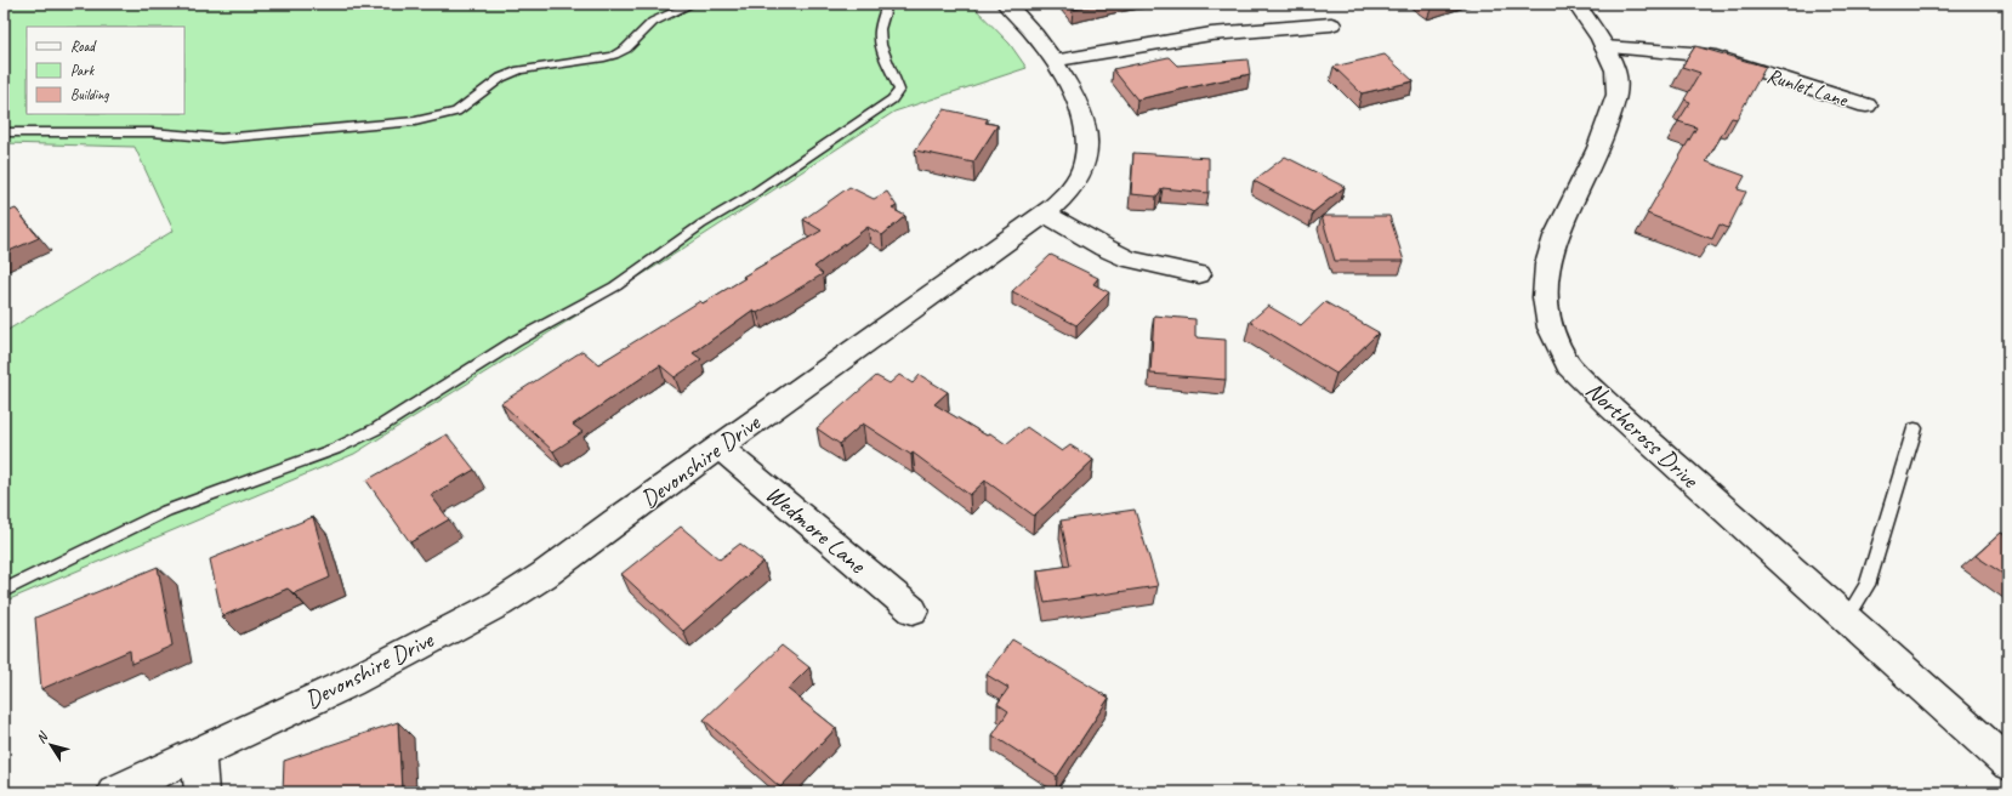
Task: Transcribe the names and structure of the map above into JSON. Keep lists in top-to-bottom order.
{
  "streets": {
    "street": [
      "Runlet Lane",
      "Northcross Drive",
      "Devonshire Drive",
      "Wedmore Lane"
    ]
  },
  "crossings": [
    ["Runlet Lane", "Northcross Drive"],
    ["Devonshire Drive", "Wedmore Lane"]
  ],
  "legend": ["Road", "Park", "Building"],
  "north": "top left"
}
